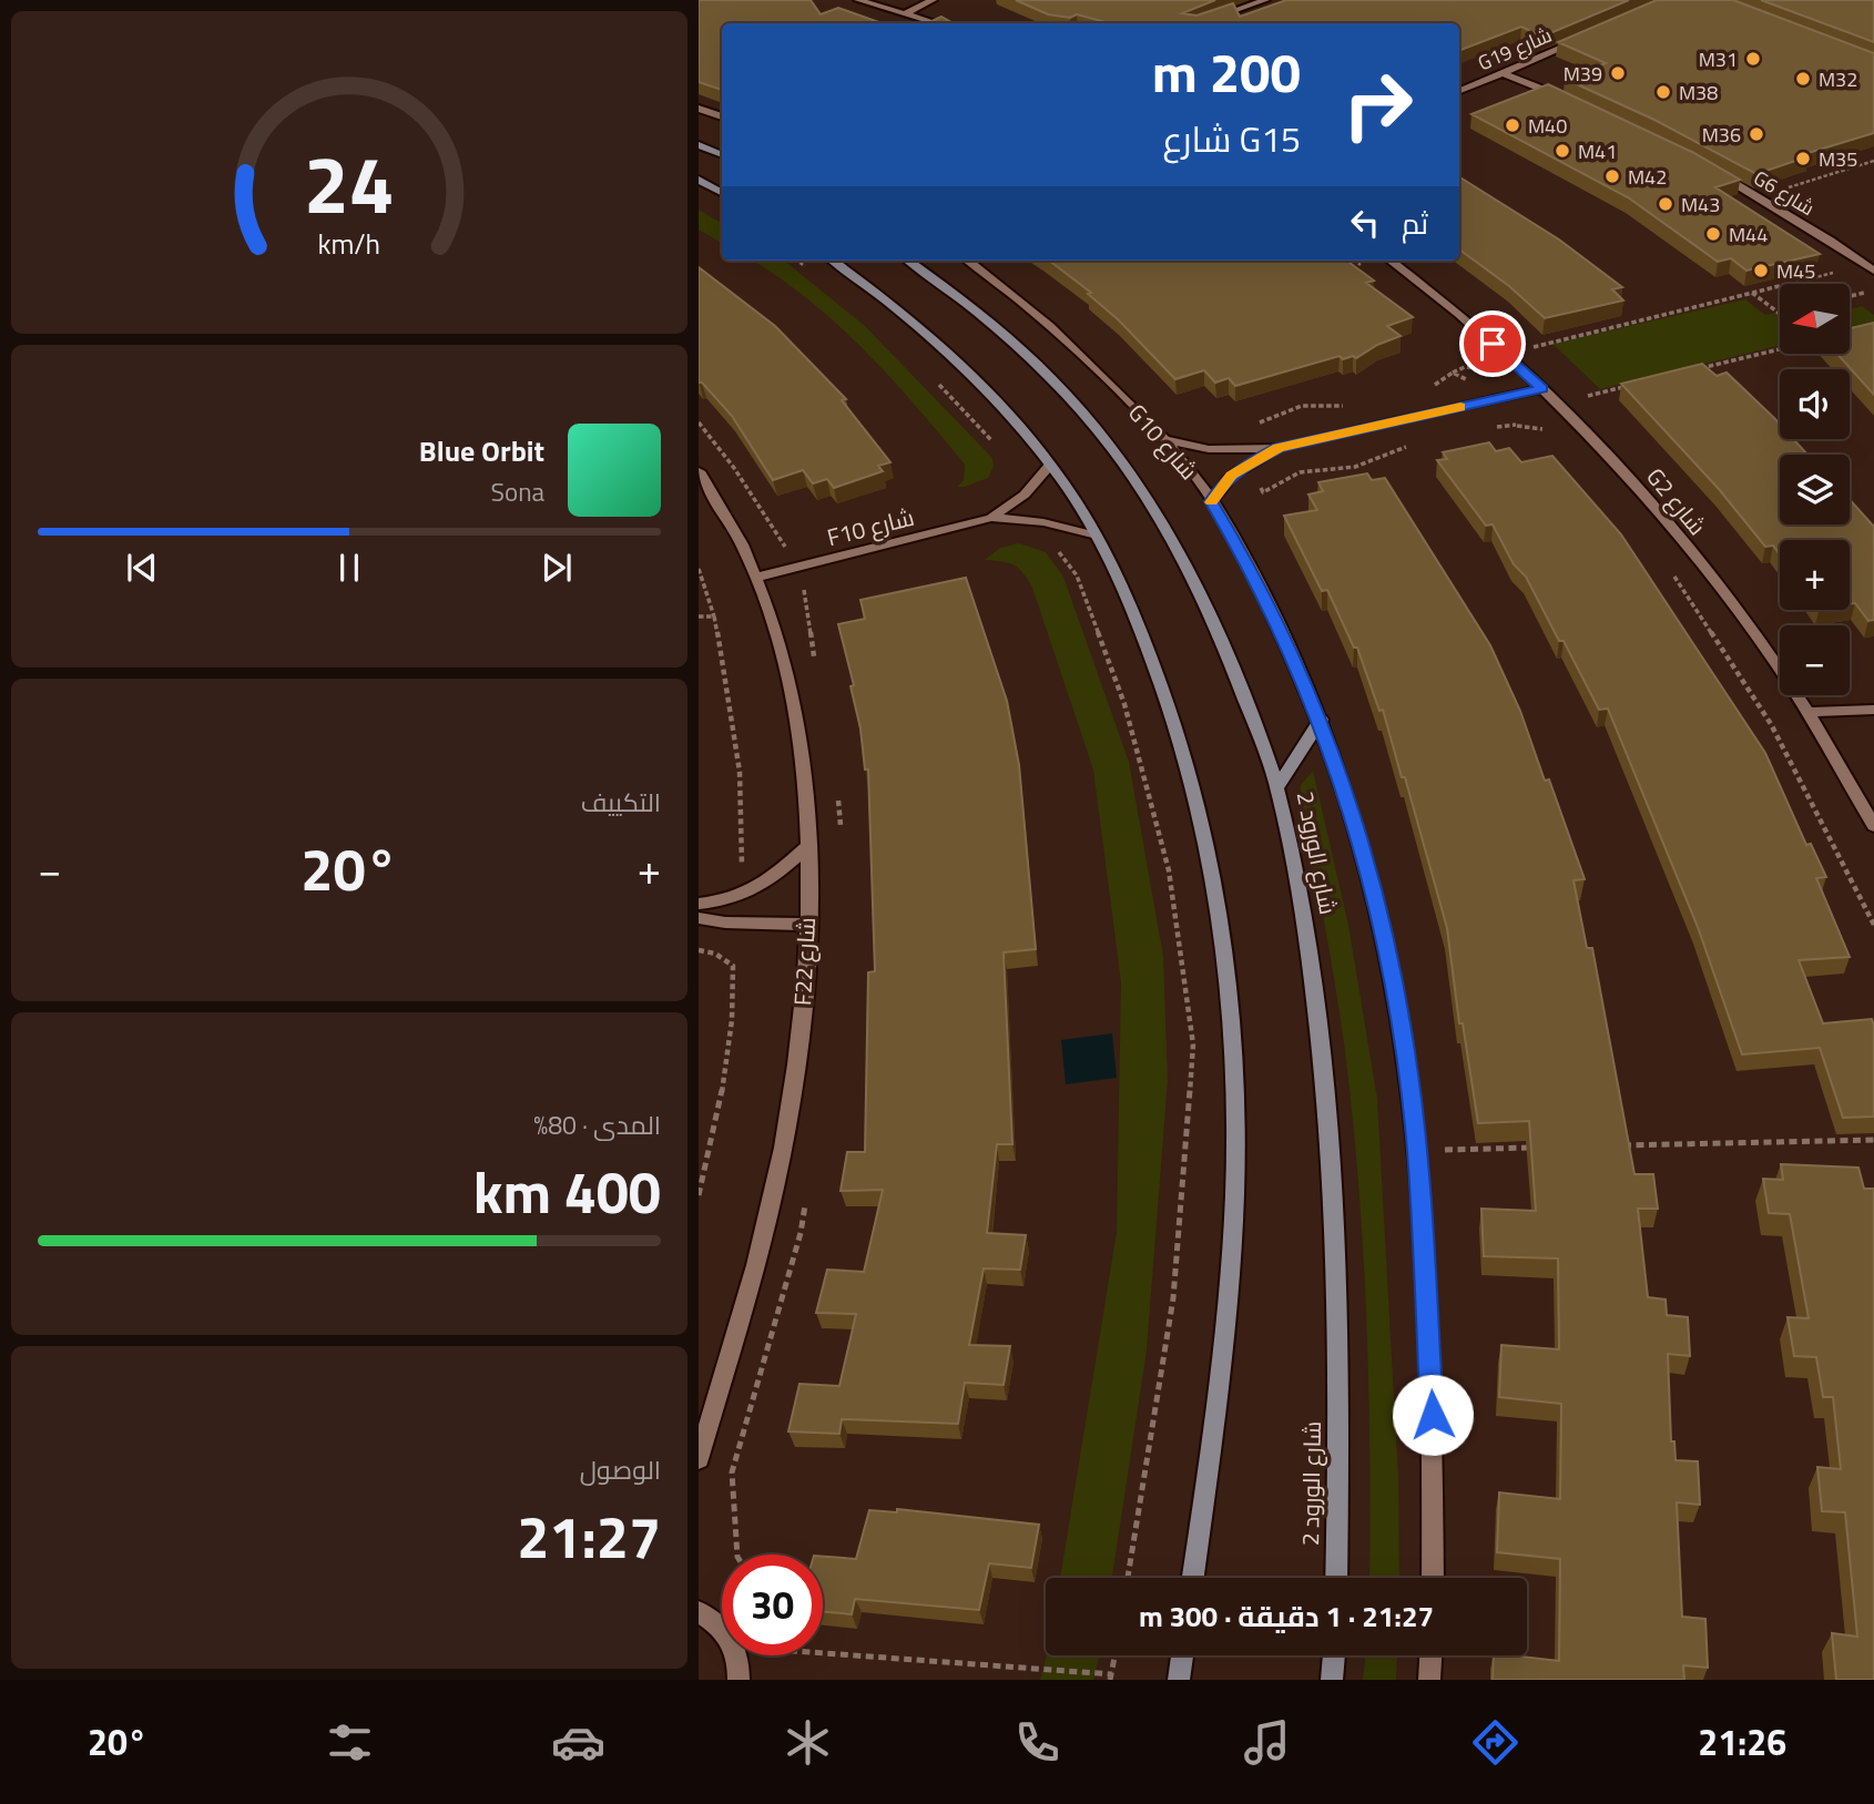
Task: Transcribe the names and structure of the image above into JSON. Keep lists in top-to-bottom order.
{
  "streets": {
    "street": [
      "G19 شارع",
      "G6 شارع",
      "G10 شارع",
      "G2 شارع",
      "F10 شارع",
      "شارع الورود 2",
      "F22 شارع"
    ]
  },
  "crossings": [
    ["F10 شارع", "F22 شارع"]
  ],
  "places": [
    "M31",
    "M39",
    "M32",
    "M38",
    "M40",
    "M36",
    "M41",
    "M35",
    "M42",
    "M43",
    "M44",
    "M45"
  ],
  "north": "left",
  "page": {
    "turn": ["200 m", "G15 شارع"],
    "then": "ثم",
    "map_buttons": ["+", "−"],
    "song": ["Blue Orbit", "Sona"],
    "tile": [
      "التكييف",
      ["المدى · 80%", "400 km"],
      ["الوصول", "21:27"]
    ],
    "heat": ["−", "20°", "+"],
    "limit": "30",
    "trip": "21:27 · 1 دقيقة · 300 m",
    "tabs": ["21:26", "20°"],
    "gauge": ["24", "km/h"]
  }
}
